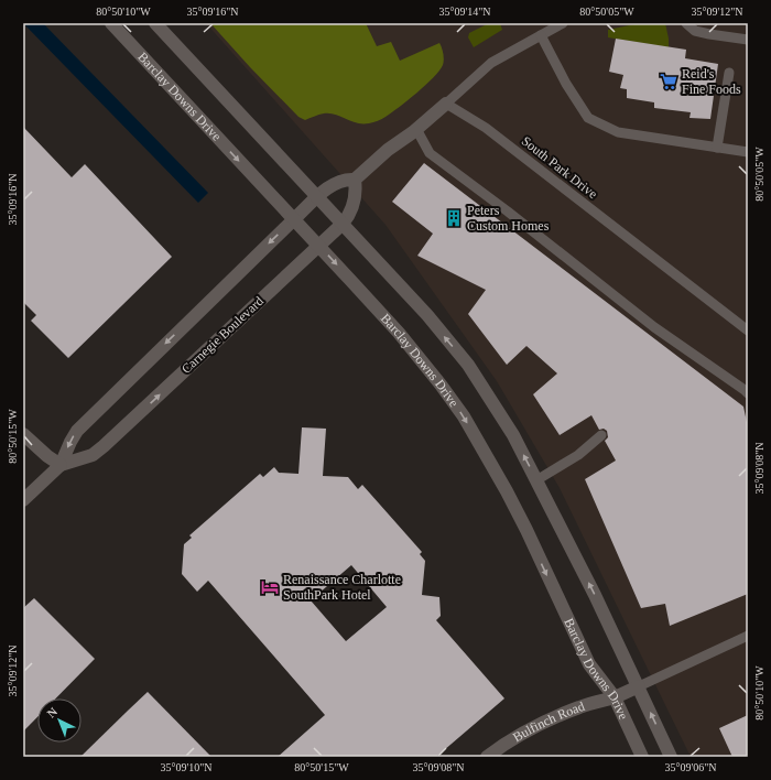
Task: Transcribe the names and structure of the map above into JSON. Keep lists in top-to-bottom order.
{
  "streets": {
    "street": ["Barclay Downs Drive", "Carnegie Boulevard", "Bulfinch Road"],
    "lane": ["South Park Drive"]
  },
  "crossings": [
    ["Barclay Downs Drive", "Carnegie Boulevard"],
    ["Barclay Downs Drive", "Bulfinch Road"],
    ["South Park Drive", "Carnegie Boulevard"]
  ],
  "places": {
    "supermarket": ["Reid's Fine Foods"],
    "building": ["Peters Custom Homes"],
    "hotel": ["Renaissance Charlotte SouthPark Hotel"]
  },
  "north": "top left",
  "coordinates": [
    "80°50'10\"W",
    "35°09'16\"N",
    "35°09'14\"N",
    "80°50'05\"W",
    "35°09'12\"N",
    "80°50'15\"W",
    "35°09'08\"N",
    "35°09'10\"N",
    "35°09'06\"N"
  ]
}
